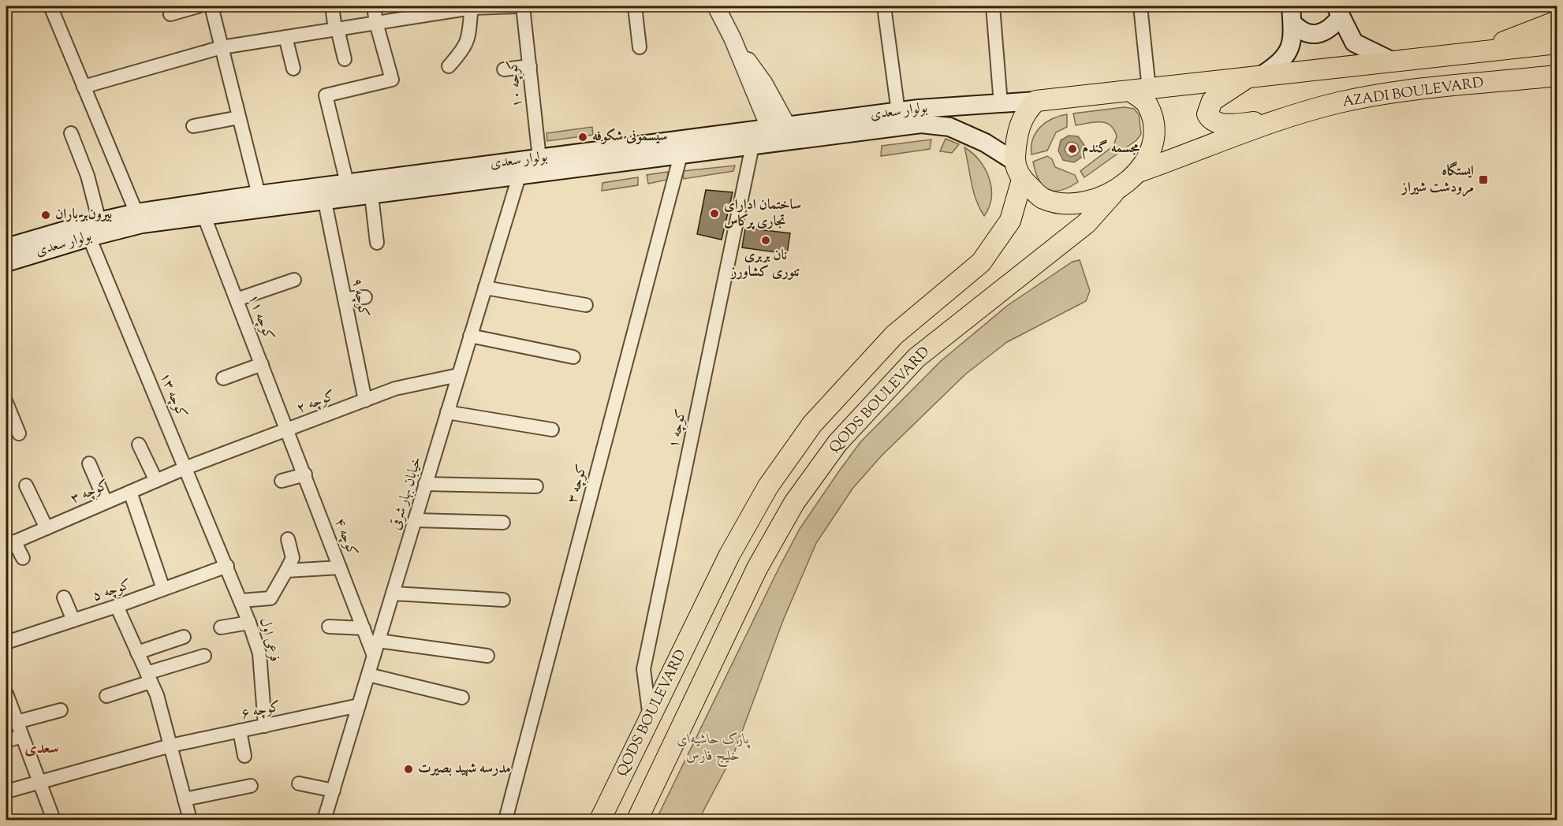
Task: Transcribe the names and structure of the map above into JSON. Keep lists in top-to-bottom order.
{
  "streets": {
    "main road": ["AZADI BOULEVARD", "بولوار سعدی", "QODS BOULEVARD"],
    "street": [
      "کوچه ۱۰",
      "کوچه ۹",
      "کوچه ۱۱",
      "کوچه ۱۳",
      "کوچه ۲",
      "کوچه ۱",
      "کوچه ۳",
      "خیابان بهار شرقی",
      "کوچه ۴",
      "کوچه ۵",
      "فرعی اول",
      "کوچه ۶"
    ]
  },
  "crossings": [
    ["کوچه ۱۰", "بولوار سعدی"],
    ["AZADI BOULEVARD", "بولوار سعدی"],
    ["AZADI BOULEVARD", "QODS BOULEVARD"],
    ["بولوار سعدی", "کوچه ۹"],
    ["بولوار سعدی", "کوچه ۱۱"],
    ["بولوار سعدی", "کوچه ۱۳"],
    ["بولوار سعدی", "QODS BOULEVARD"],
    ["بولوار سعدی", "کوچه ۱"],
    ["بولوار سعدی", "کوچه ۳"],
    ["بولوار سعدی", "خیابان بهار شرقی"],
    ["کوچه ۹", "کوچه ۲"],
    ["کوچه ۱۱", "کوچه ۲"],
    ["کوچه ۱۱", "کوچه ۴"],
    ["کوچه ۱۳", "کوچه ۲"],
    ["کوچه ۱۳", "کوچه ۳"],
    ["کوچه ۱۳", "کوچه ۵"],
    ["کوچه ۱۳", "فرعی اول"],
    ["QODS BOULEVARD", "کوچه ۱"],
    ["کوچه ۲", "کوچه ۳"],
    ["کوچه ۲", "خیابان بهار شرقی"],
    ["کوچه ۲", "کوچه ۴"],
    ["خیابان بهار شرقی", "کوچه ۴"],
    ["خیابان بهار شرقی", "کوچه ۶"],
    ["کوچه ۵", "فرعی اول"],
    ["فرعی اول", "کوچه ۶"]
  ],
  "districts": ["سعدی"],
  "parks": ["پارک حاشیه‌ای خلیج فارس"],
  "places": {
    "other": [
      "سیسمونی شکوفه",
      "مجسمه گندم",
      "ساختمان ادارای تجاری پرکاس",
      "بیرون‌بر باران",
      "نان بربری تنوری کشاورز",
      "مدرسه شهید بصیرت"
    ],
    "transit": ["ایستگاه مرودشت شیراز"]
  }
}
